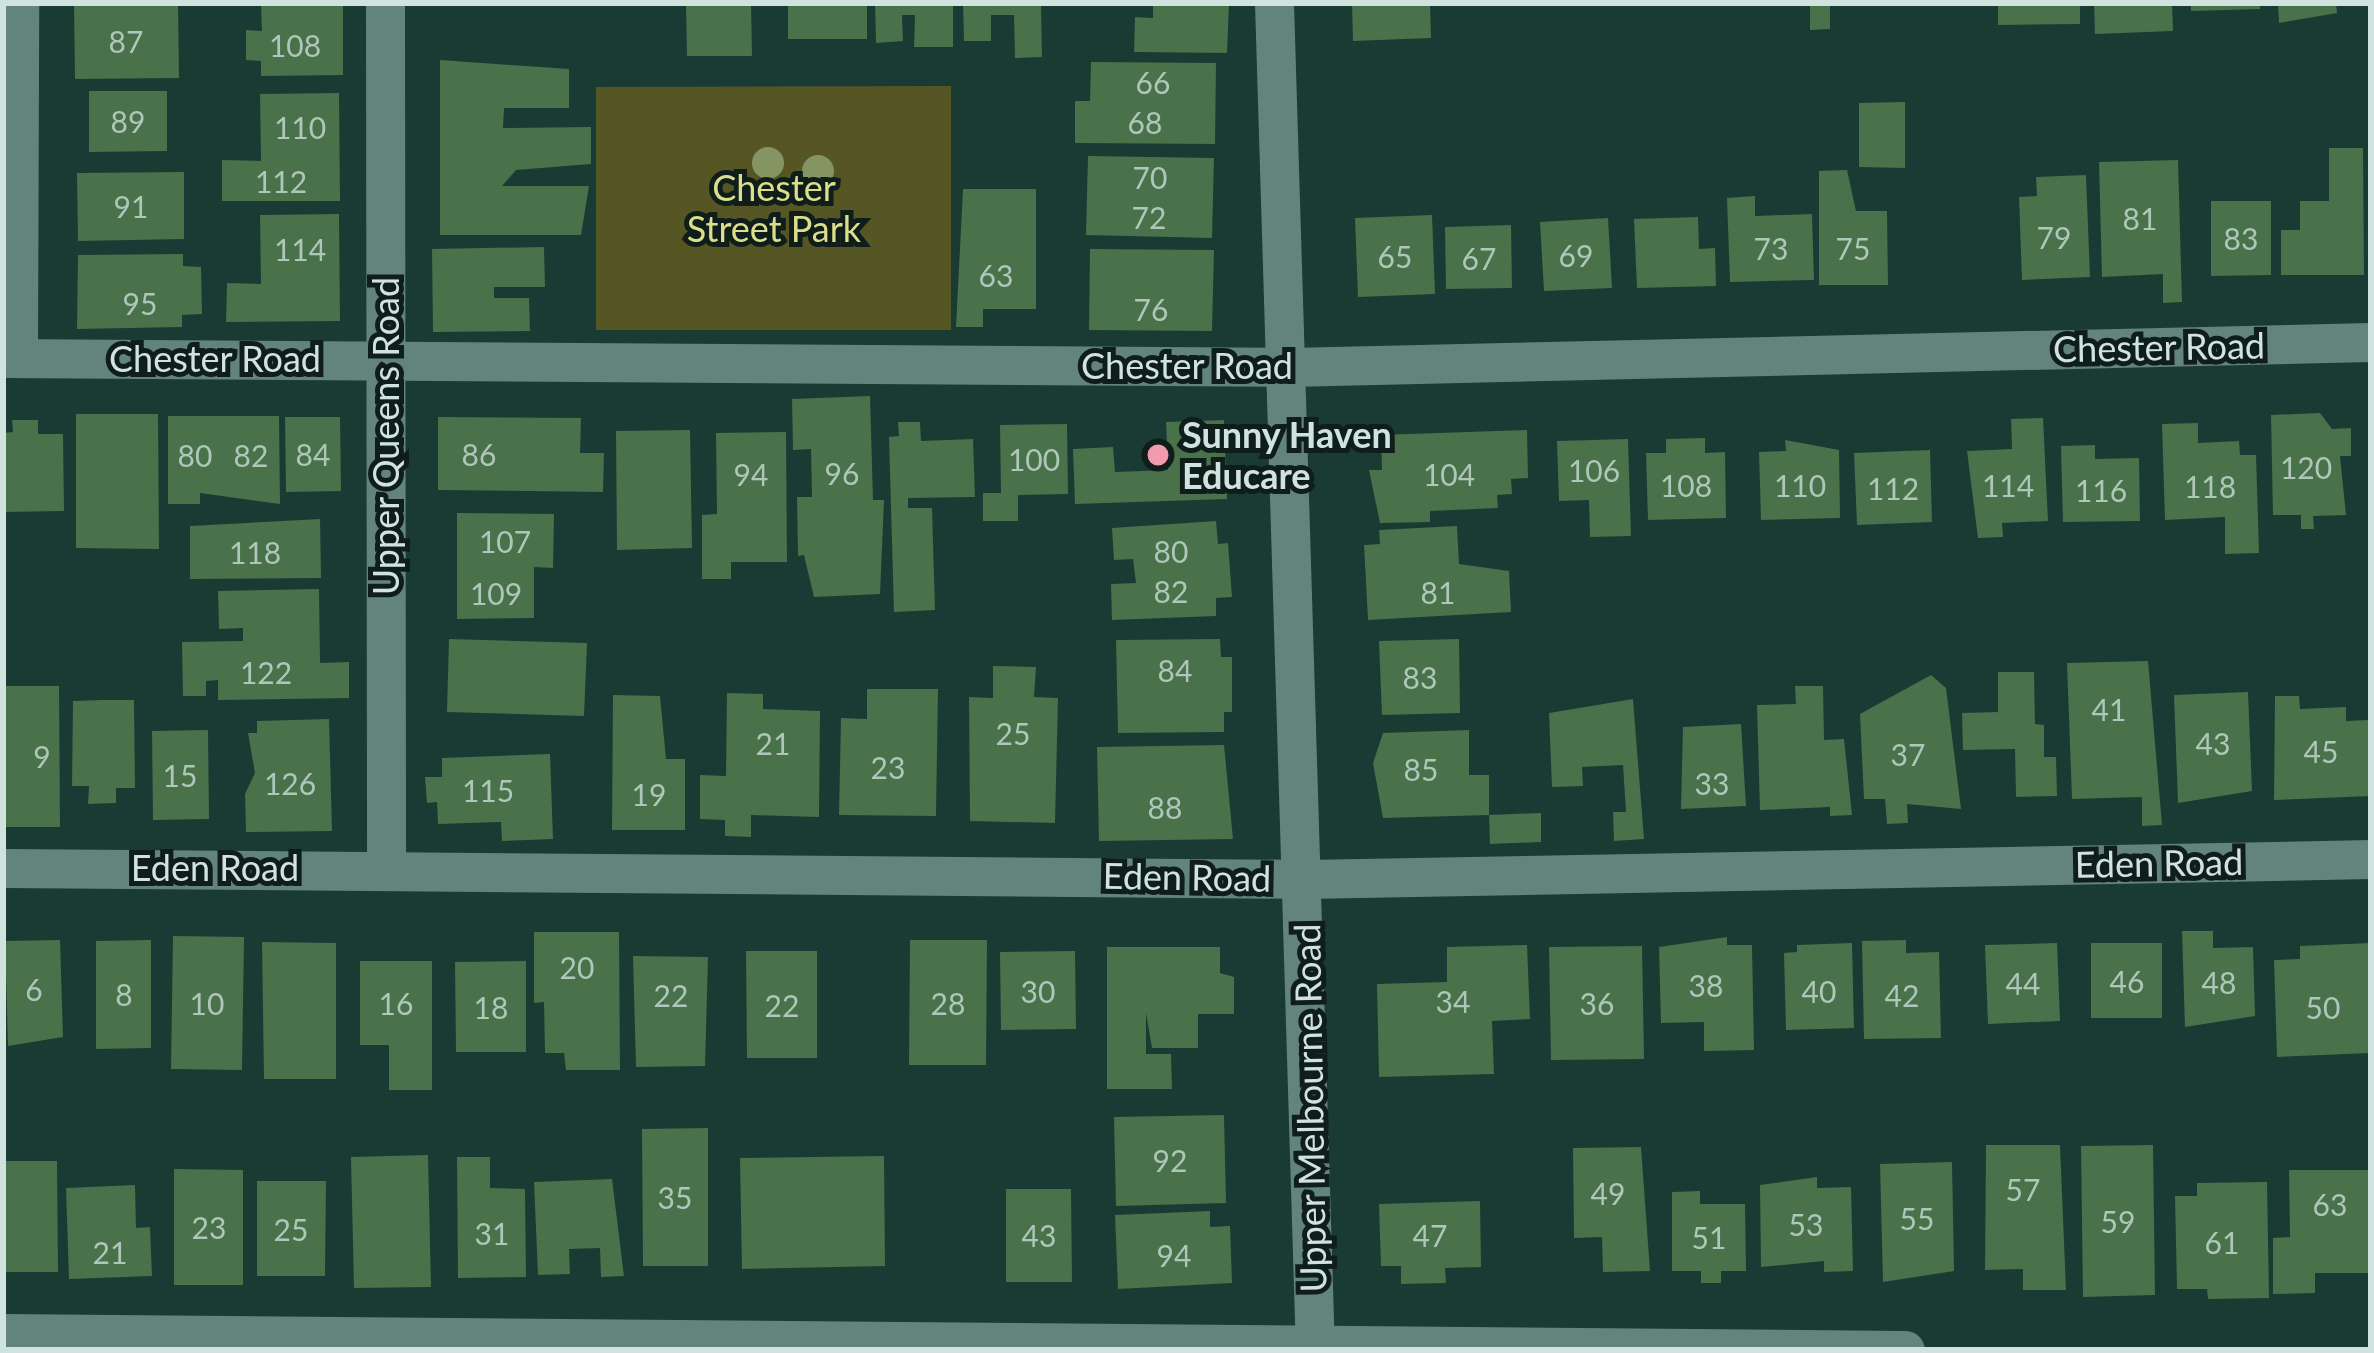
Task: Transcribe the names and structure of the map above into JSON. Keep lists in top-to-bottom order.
{
  "streets": {
    "street": [
      "Chester Road",
      "Upper Queens Road",
      "Eden Road",
      "Upper Melbourne Road"
    ]
  },
  "crossings": [
    ["Chester Road", "Upper Queens Road"],
    ["Chester Road", "Upper Melbourne Road"],
    ["Upper Queens Road", "Eden Road"],
    ["Eden Road", "Upper Melbourne Road"]
  ],
  "parks": ["Chester Street Park"],
  "places": ["Sunny Haven Educare"],
  "house_numbers": [
    "87",
    "108",
    "66",
    "89",
    "68",
    "110",
    "70",
    "112",
    "91",
    "72",
    "81",
    "79",
    "83",
    "73",
    "75",
    "114",
    "69",
    "65",
    "67",
    "63",
    "95",
    "76",
    "84",
    "86",
    "80",
    "82",
    "100",
    "120",
    "106",
    "96",
    "94",
    "104",
    "108",
    "110",
    "114",
    "118",
    "112",
    "116",
    "107",
    "80",
    "118",
    "82",
    "81",
    "109",
    "84",
    "122",
    "83",
    "41",
    "25",
    "21",
    "43",
    "45",
    "37",
    "9",
    "23",
    "85",
    "15",
    "126",
    "33",
    "115",
    "19",
    "88",
    "20",
    "46",
    "48",
    "44",
    "38",
    "6",
    "30",
    "40",
    "8",
    "22",
    "42",
    "34",
    "10",
    "16",
    "28",
    "36",
    "22",
    "18",
    "50",
    "92",
    "57",
    "49",
    "35",
    "63",
    "55",
    "59",
    "53",
    "23",
    "25",
    "31",
    "43",
    "47",
    "51",
    "61",
    "21",
    "94"
  ]
}
